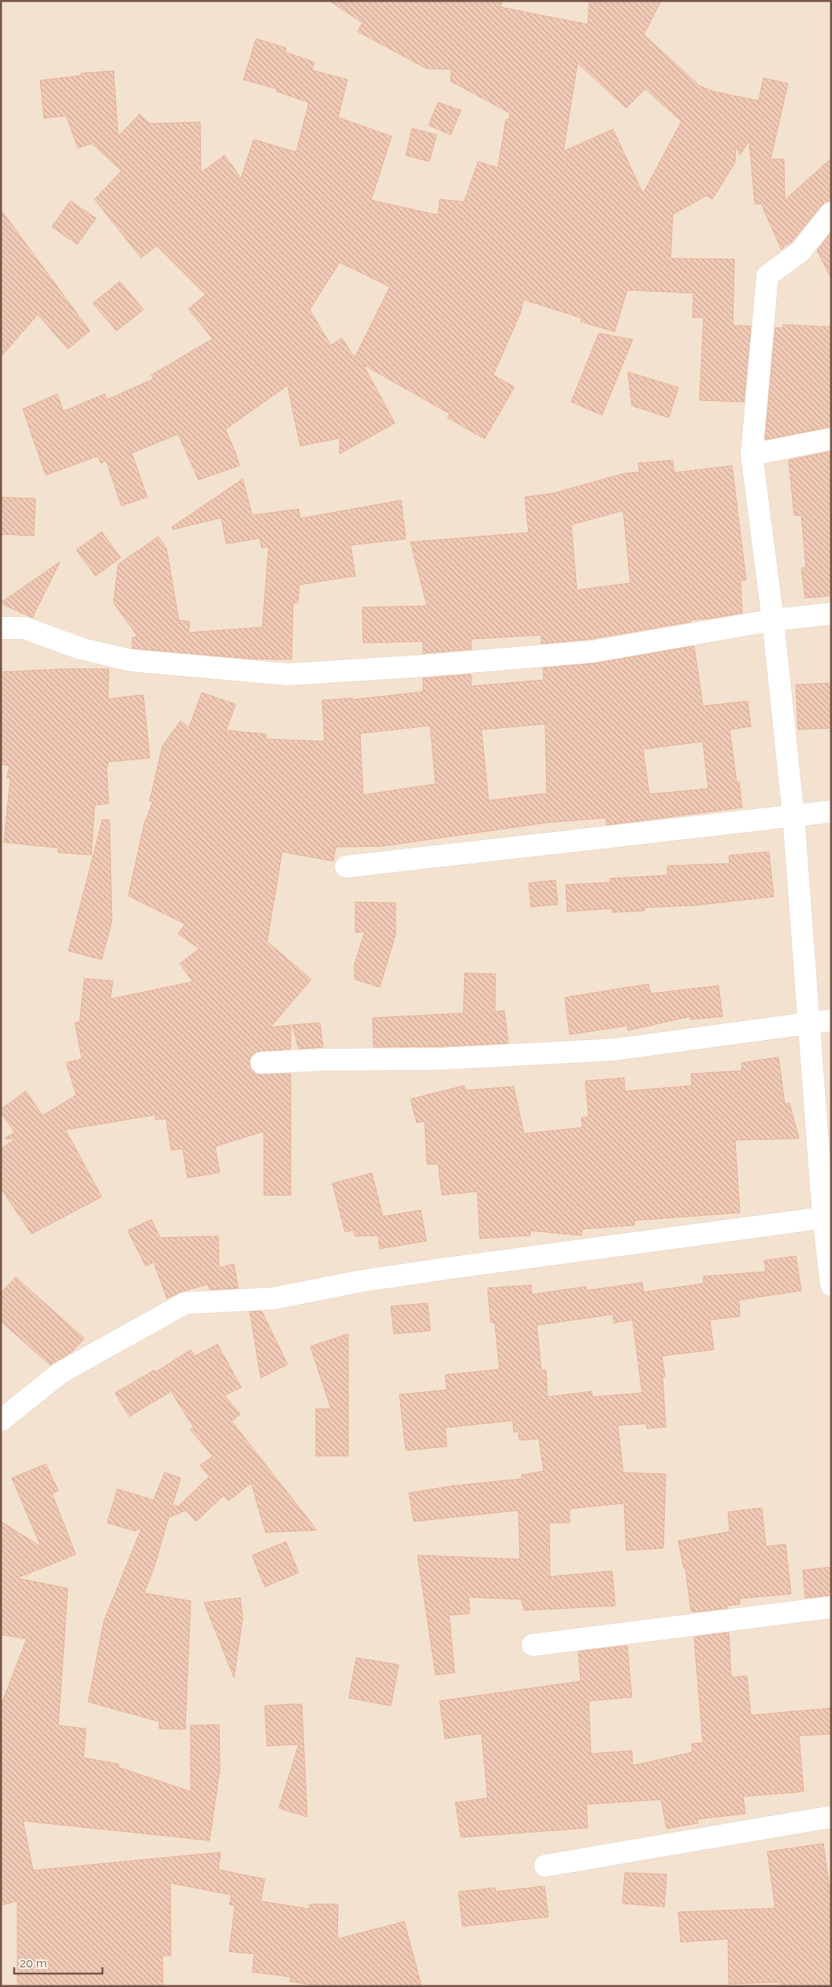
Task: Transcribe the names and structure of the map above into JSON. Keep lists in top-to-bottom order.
{
  "scale_bar": "20 m"
}
